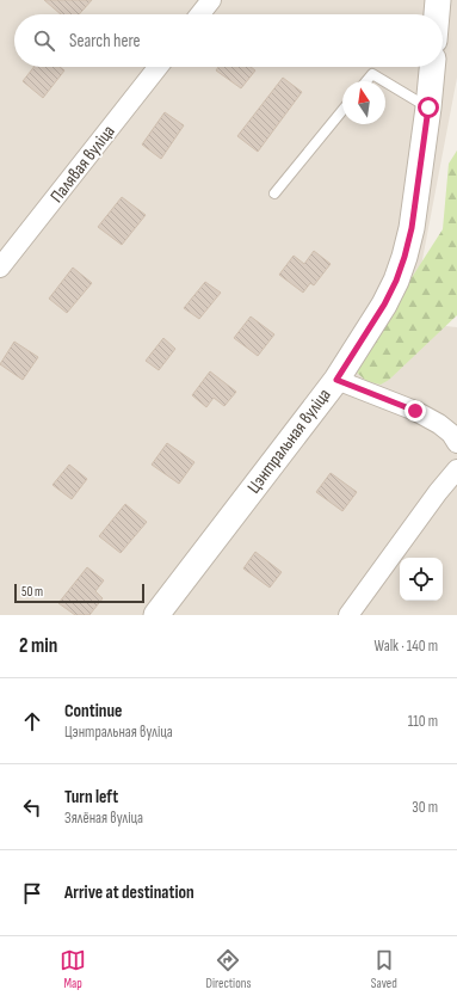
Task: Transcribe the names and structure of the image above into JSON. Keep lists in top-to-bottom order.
{
  "streets": {
    "street": ["Палявая вуліца", "Цэнтральная вуліца"]
  },
  "scale_bar": "50 m",
  "north": "top",
  "page": {
    "search": "Search here",
    "scale": "50 m",
    "heading": ["2 min", "Walk · 140 m"],
    "list": [
      ["Continue", "Цэнтральная вуліца", "110 m"],
      ["Turn left", "Зялёная вуліца", "30 m"],
      "Arrive at destination"
    ],
    "nav": ["Map", "Directions", "Saved"]
  }
}
